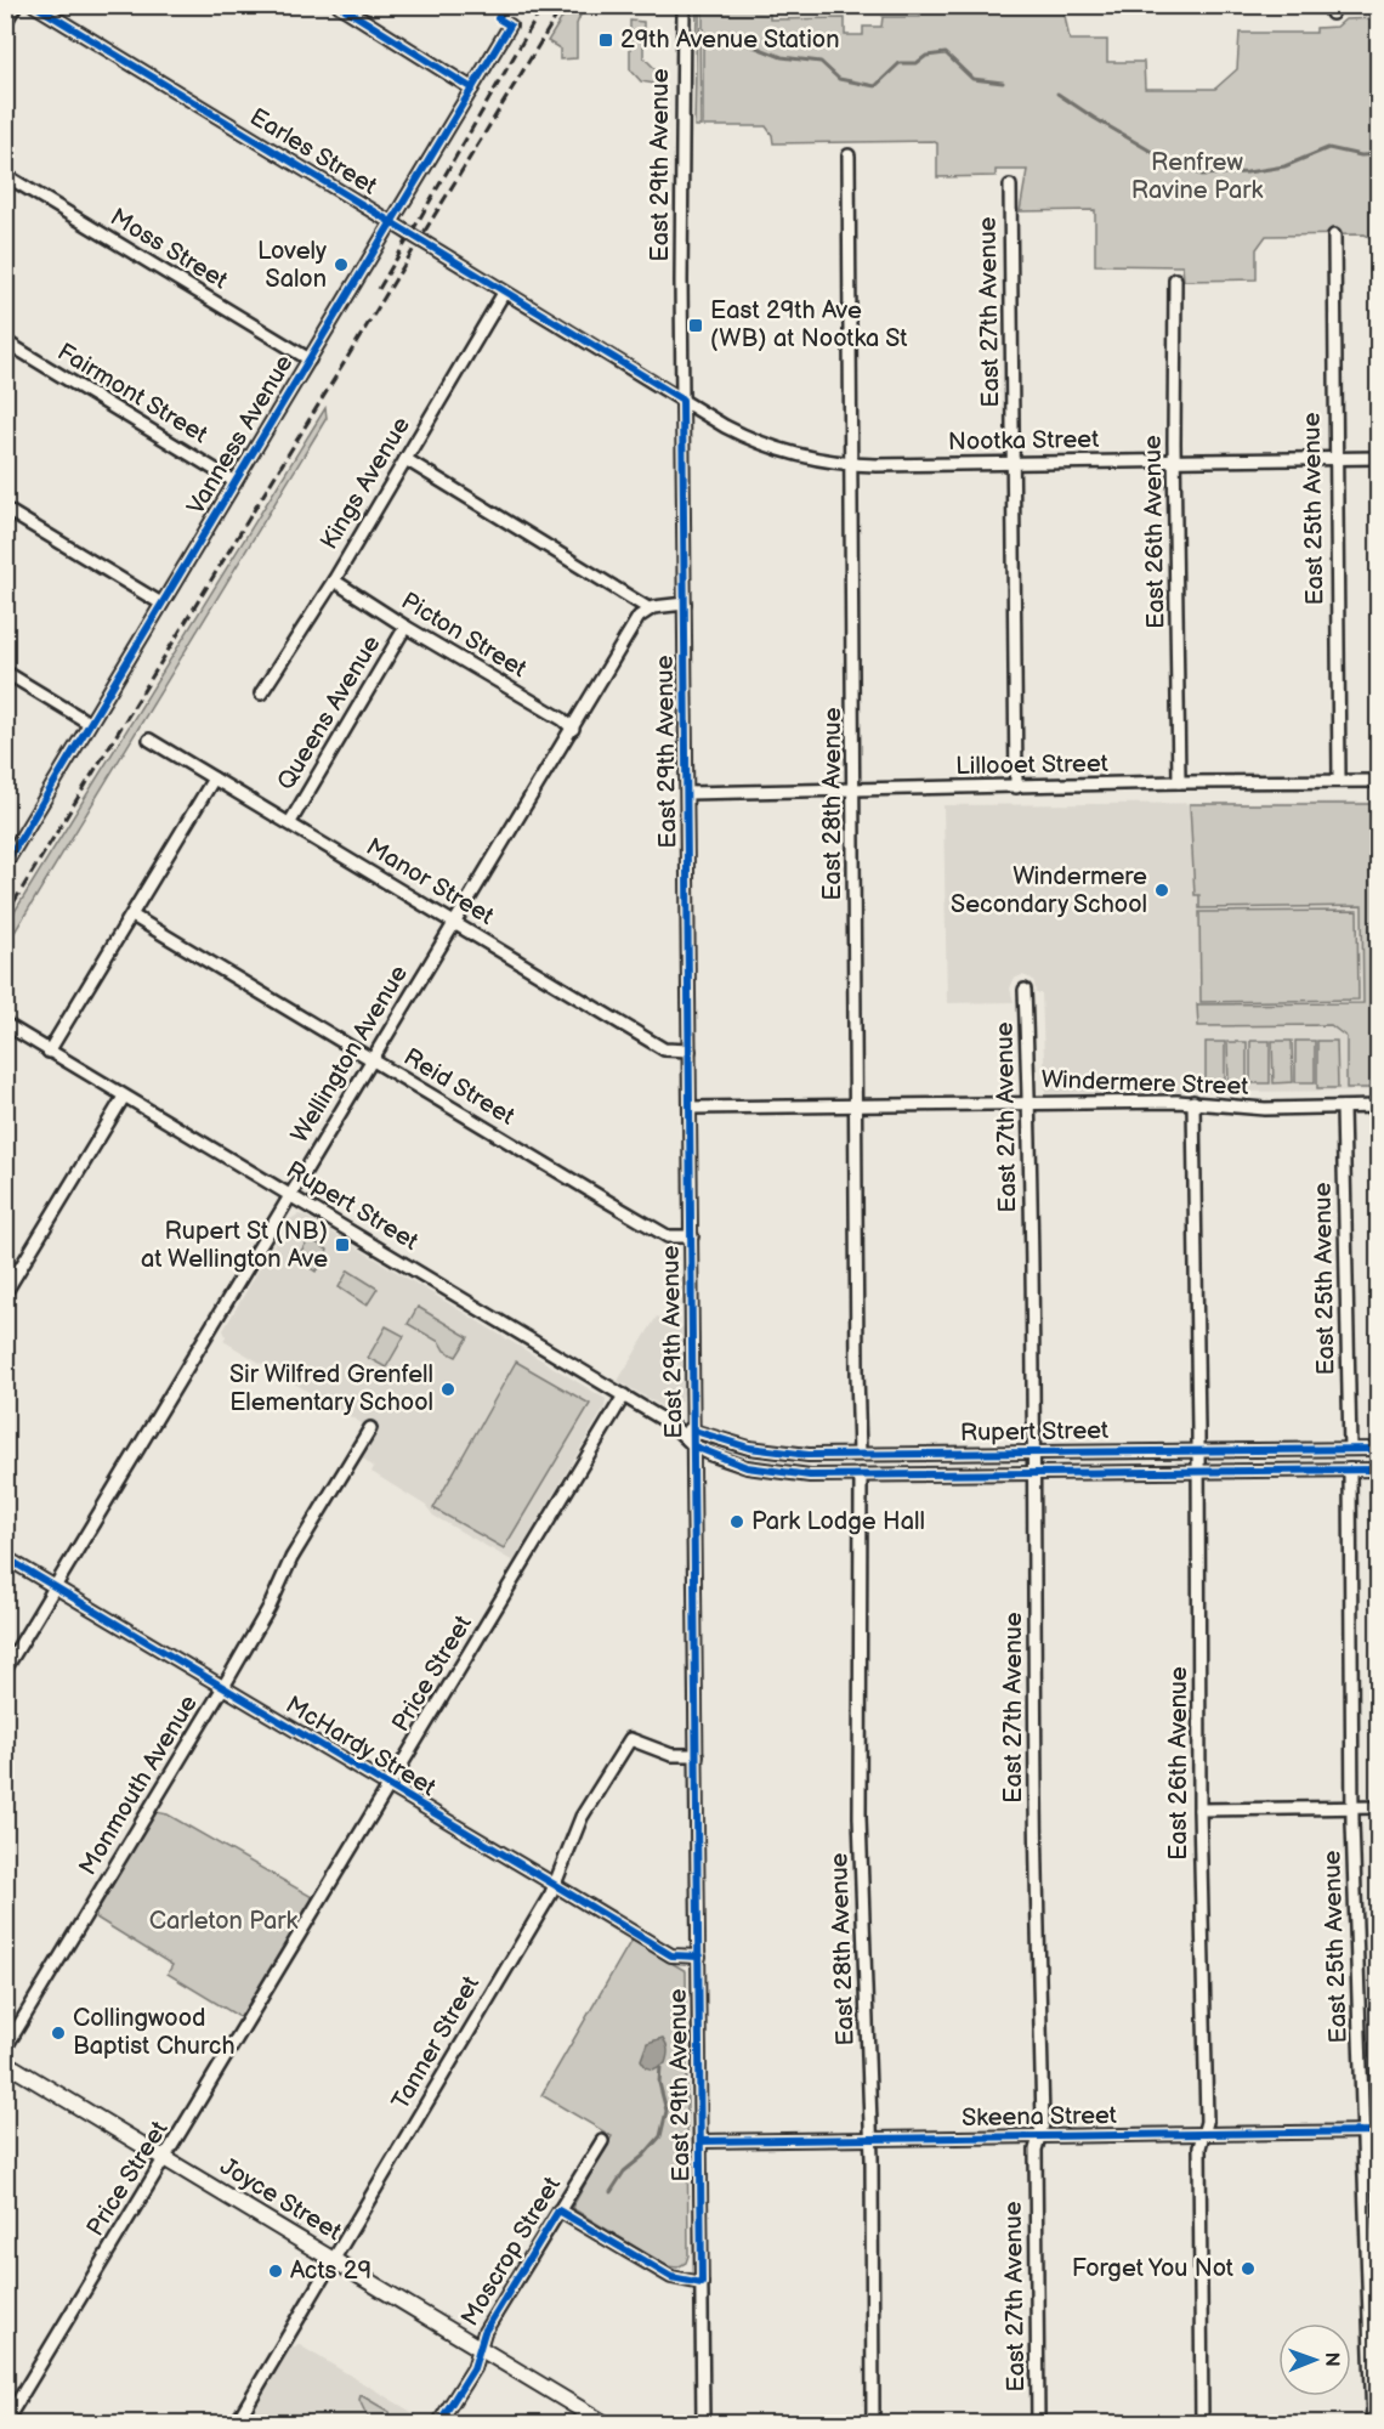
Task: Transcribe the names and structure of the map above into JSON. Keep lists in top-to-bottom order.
{
  "streets": {
    "main road": ["Joyce Street"],
    "street": [
      "Earles Street",
      "East 29th Avenue",
      "Moss Street",
      "East 27th Avenue",
      "Fairmont Street",
      "Vanness Avenue",
      "Nootka Street",
      "Kings Avenue",
      "East 25th Avenue",
      "East 26th Avenue",
      "Picton Street",
      "Queens Avenue",
      "Lillooet Street",
      "East 28th Avenue",
      "Manor Street",
      "Wellington Avenue",
      "Windermere Street",
      "Reid Street",
      "Rupert Street",
      "Price Street",
      "McHardy Street",
      "Monmouth Avenue",
      "Tanner Street",
      "Skeena Street",
      "Moscrop Street"
    ]
  },
  "crossings": [
    ["Earles Street", "East 29th Avenue"],
    ["Earles Street", "Vanness Avenue"],
    ["Earles Street", "Nootka Street"],
    ["Earles Street", "Kings Avenue"],
    ["East 29th Avenue", "Nootka Street"],
    ["East 29th Avenue", "Lillooet Street"],
    ["East 29th Avenue", "Manor Street"],
    ["East 29th Avenue", "Windermere Street"],
    ["East 29th Avenue", "Reid Street"],
    ["East 29th Avenue", "Rupert Street"],
    ["East 29th Avenue", "McHardy Street"],
    ["East 29th Avenue", "Tanner Street"],
    ["East 29th Avenue", "Skeena Street"],
    ["Moss Street", "Vanness Avenue"],
    ["East 27th Avenue", "Nootka Street"],
    ["East 27th Avenue", "Lillooet Street"],
    ["East 27th Avenue", "Windermere Street"],
    ["East 27th Avenue", "Rupert Street"],
    ["East 27th Avenue", "Skeena Street"],
    ["Fairmont Street", "Vanness Avenue"],
    ["Nootka Street", "East 25th Avenue"],
    ["Nootka Street", "East 26th Avenue"],
    ["Nootka Street", "East 28th Avenue"],
    ["Kings Avenue", "Picton Street"],
    ["East 25th Avenue", "Lillooet Street"],
    ["East 25th Avenue", "Windermere Street"],
    ["East 25th Avenue", "Rupert Street"],
    ["East 25th Avenue", "Skeena Street"],
    ["East 26th Avenue", "Lillooet Street"],
    ["East 26th Avenue", "Windermere Street"],
    ["East 26th Avenue", "Rupert Street"],
    ["East 26th Avenue", "Skeena Street"],
    ["Picton Street", "Queens Avenue"],
    ["Picton Street", "Wellington Avenue"],
    ["Queens Avenue", "Manor Street"],
    ["Lillooet Street", "East 28th Avenue"],
    ["East 28th Avenue", "Windermere Street"],
    ["East 28th Avenue", "Rupert Street"],
    ["East 28th Avenue", "Skeena Street"],
    ["Manor Street", "Wellington Avenue"],
    ["Wellington Avenue", "Reid Street"],
    ["Wellington Avenue", "Rupert Street"],
    ["Wellington Avenue", "McHardy Street"],
    ["Rupert Street", "Price Street"],
    ["Price Street", "McHardy Street"],
    ["Price Street", "Joyce Street"],
    ["McHardy Street", "Monmouth Avenue"],
    ["McHardy Street", "Tanner Street"],
    ["Tanner Street", "Joyce Street"],
    ["Joyce Street", "Moscrop Street"]
  ],
  "parks": ["Renfrew Ravine Park", "Carleton Park"],
  "places": {
    "transit": ["29th Avenue Station", "East 29th Ave (WB) at Nootka St", "Rupert St (NB) at Wellington Ave"],
    "other": [
      "Lovely Salon",
      "Windermere Secondary School",
      "Sir Wilfred Grenfell Elementary School",
      "Park Lodge Hall",
      "Collingwood Baptist Church",
      "Forget You Not",
      "Acts 29"
    ]
  },
  "north": "right"
}
